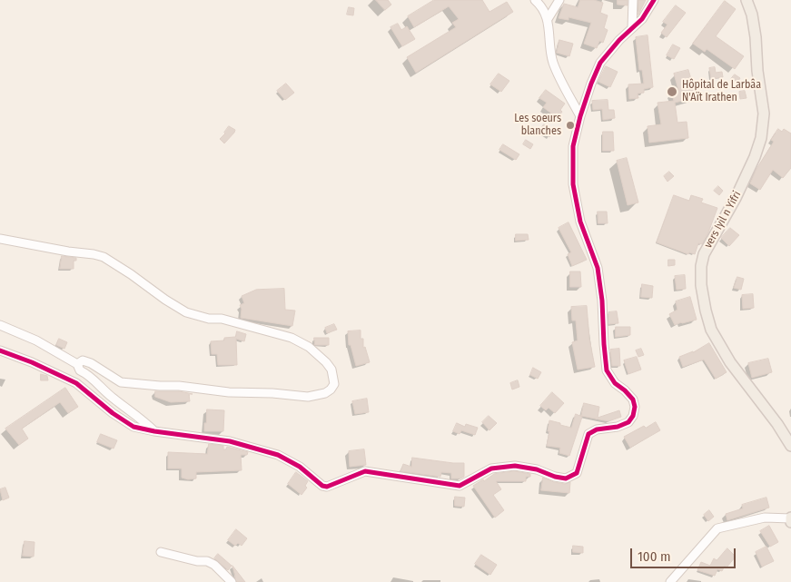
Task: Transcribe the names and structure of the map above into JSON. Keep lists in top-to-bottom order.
{
  "streets": {
    "main road": ["vers Iγil n Yifri"]
  },
  "places": ["Hôpital de Larbâa N'Aït Irathen", "Les soeurs blanches"],
  "scale_bar": "100 m"
}
